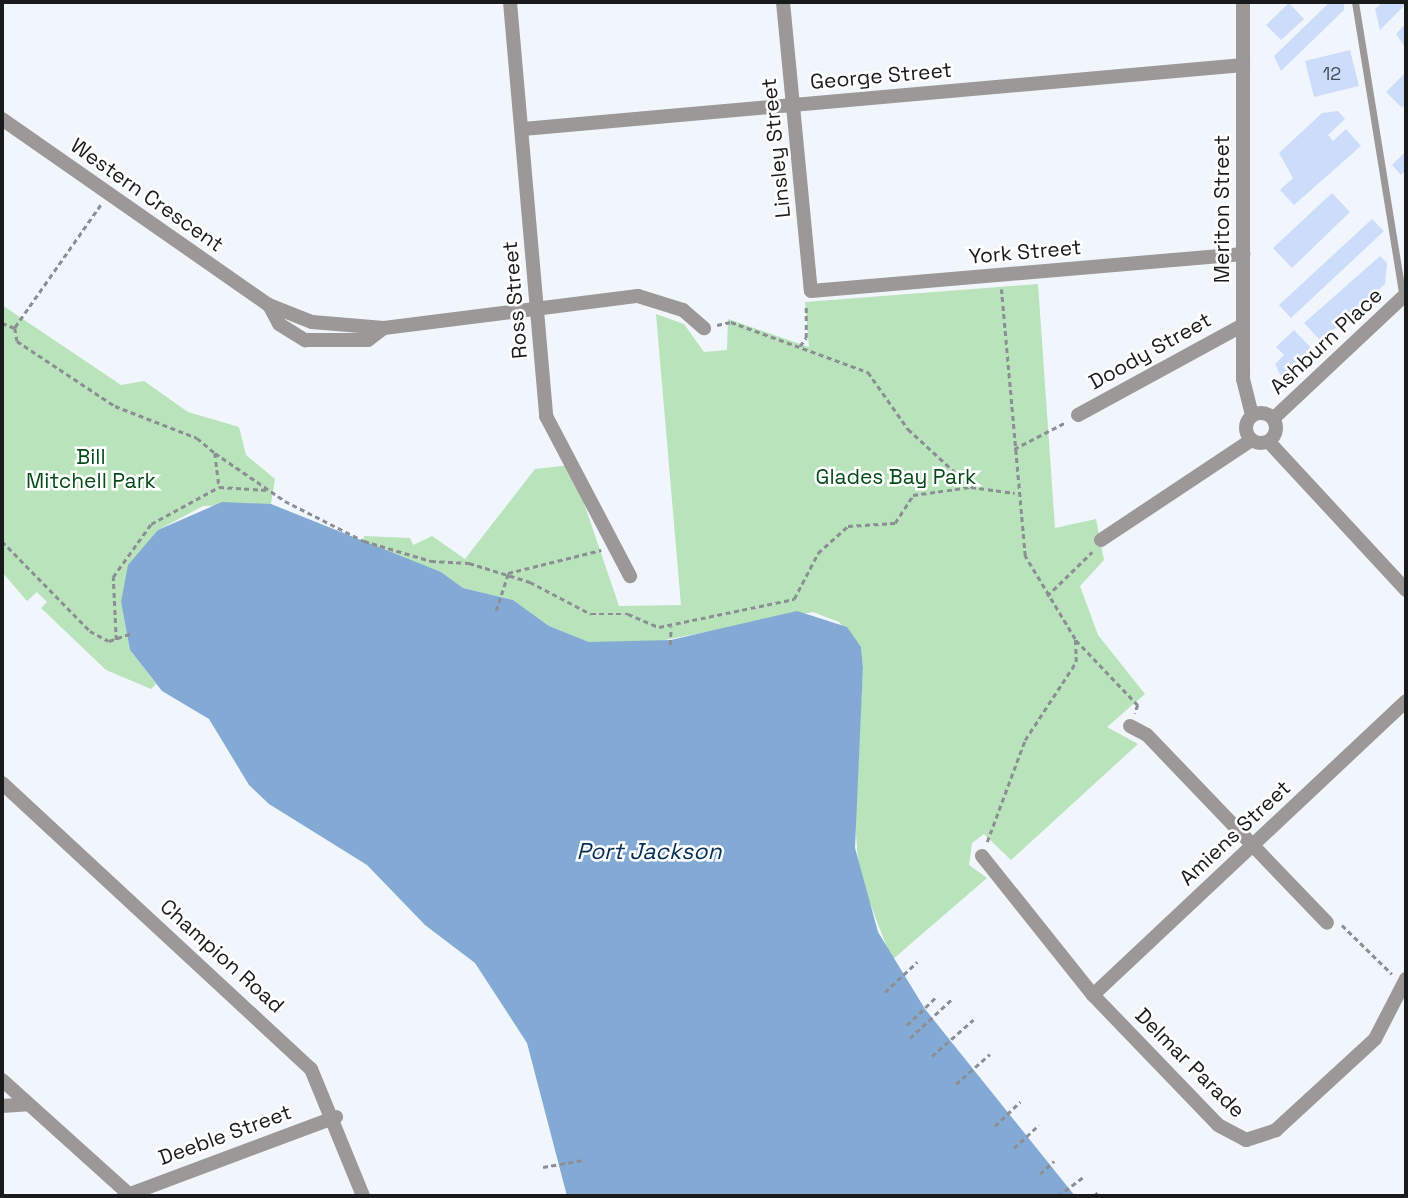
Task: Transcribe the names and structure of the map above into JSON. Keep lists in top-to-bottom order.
{
  "streets": {
    "street": [
      "George Street",
      "Linsley Street",
      "Western Crescent",
      "Meriton Street",
      "York Street",
      "Ross Street",
      "Ashburn Place",
      "Doody Street",
      "Amiens Street",
      "Champion Road",
      "Delmar Parade",
      "Deeble Street"
    ]
  },
  "crossings": [
    ["George Street", "Linsley Street"],
    ["George Street", "Meriton Street"],
    ["George Street", "Ross Street"],
    ["Linsley Street", "York Street"],
    ["Western Crescent", "Ross Street"],
    ["Meriton Street", "York Street"],
    ["Meriton Street", "Doody Street"],
    ["Amiens Street", "Delmar Parade"],
    ["Champion Road", "Deeble Street"]
  ],
  "water": ["Port Jackson"],
  "parks": ["Bill Mitchell Park", "Glades Bay Park"],
  "house_numbers": ["12"]
}
